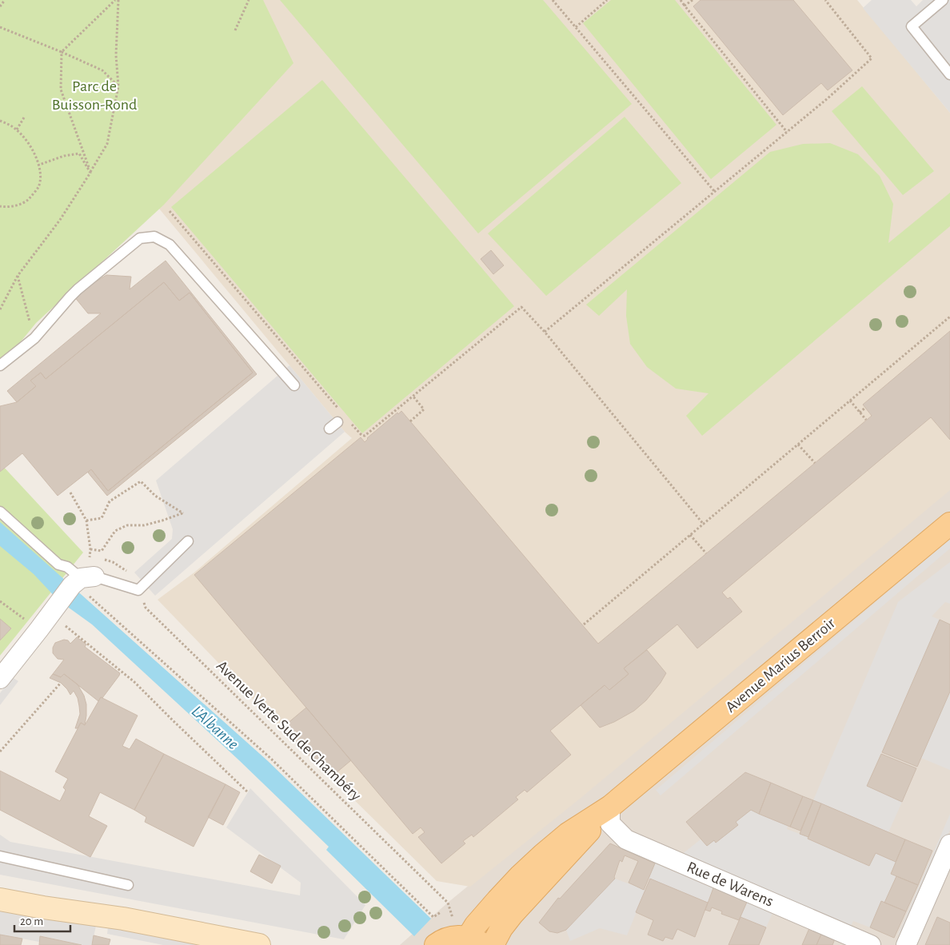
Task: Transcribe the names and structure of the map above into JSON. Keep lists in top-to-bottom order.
{
  "streets": {
    "main road": ["Avenue Marius Berroir"],
    "street": ["Rue de Warens"],
    "path": ["Avenue Verte Sud de Chambéry"]
  },
  "crossings": [
    ["Avenue Marius Berroir", "Avenue Verte Sud de Chambéry"],
    ["Avenue Marius Berroir", "Rue de Warens"]
  ],
  "water": ["L'Albanne"],
  "parks": ["Parc de Buisson-Rond"],
  "scale_bar": "20 m"
}
